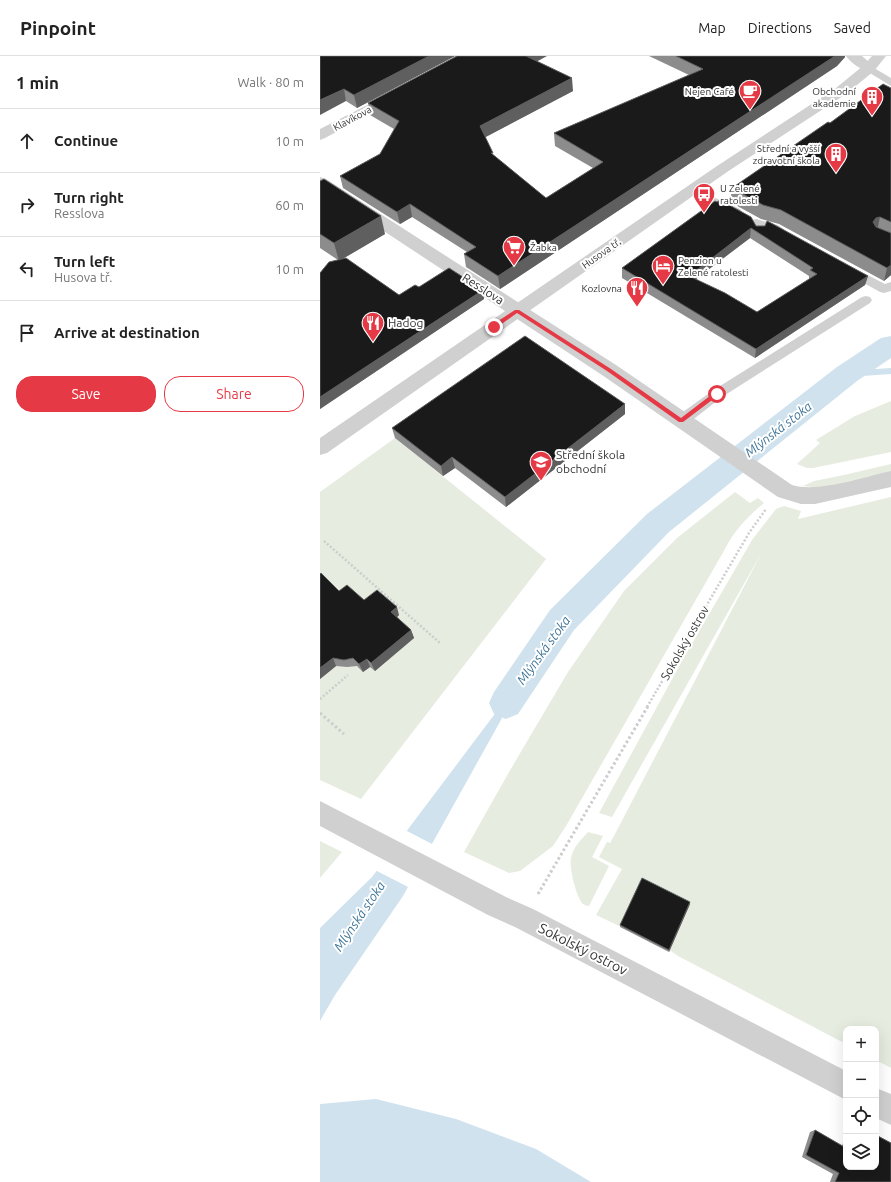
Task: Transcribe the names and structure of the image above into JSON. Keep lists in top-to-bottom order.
{
  "streets": {
    "street": [
      "Klavíkova",
      "Husova tř.",
      "Resslova",
      "Sokolský ostrov"
    ]
  },
  "crossings": [
    ["Husova tř.", "Resslova"]
  ],
  "water": ["Mlýnská stoka"],
  "places": {
    "cafe": ["Nejen Café"],
    "building": ["Obchodní akademie", "Střední a vyšší zdravotní škola"],
    "bus stop": ["U Zelené ratolesti"],
    "supermarket": ["Žabka"],
    "hotel": ["Penzion u Zelené ratolesti"],
    "restaurant": ["Kozlovna", "Hadog"],
    "school or university": ["Střední škola obchodní"]
  },
  "page": {
    "header": "Pinpoint",
    "nav": ["Map", "Directions", "Saved"],
    "heading": ["1 min", "Walk · 80 m"],
    "list": [
      ["Continue", "10 m"],
      ["Turn right", "Resslova", "60 m"],
      ["Turn left", "Husova tř.", "10 m"],
      "Arrive at destination"
    ],
    "buttons": ["Save", "Share"],
    "map_buttons": ["+", "−"]
  }
}
